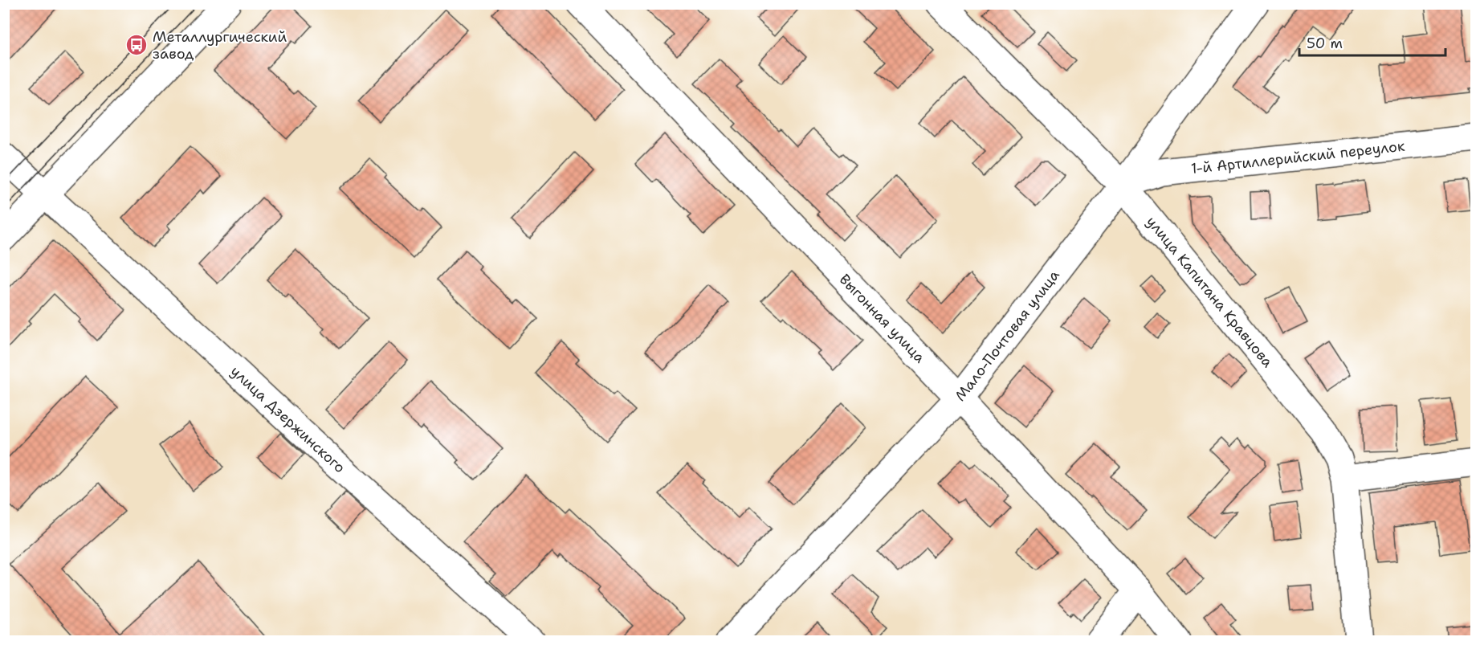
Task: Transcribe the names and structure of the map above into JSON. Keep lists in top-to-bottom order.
{
  "streets": {
    "street": [
      "1-й Артиллерийский переулок",
      "улица Капитана Кравцова",
      "Выгонная улица",
      "Мало-Почтовая улица",
      "улица Дзержинского"
    ]
  },
  "crossings": [
    ["1-й Артиллерийский переулок", "улица Капитана Кравцова"],
    ["1-й Артиллерийский переулок", "Мало-Почтовая улица"],
    ["улица Капитана Кравцова", "Мало-Почтовая улица"],
    ["Выгонная улица", "Мало-Почтовая улица"]
  ],
  "places": {
    "bus stop": ["Металлургический завод"]
  },
  "scale_bar": "50 m"
}
